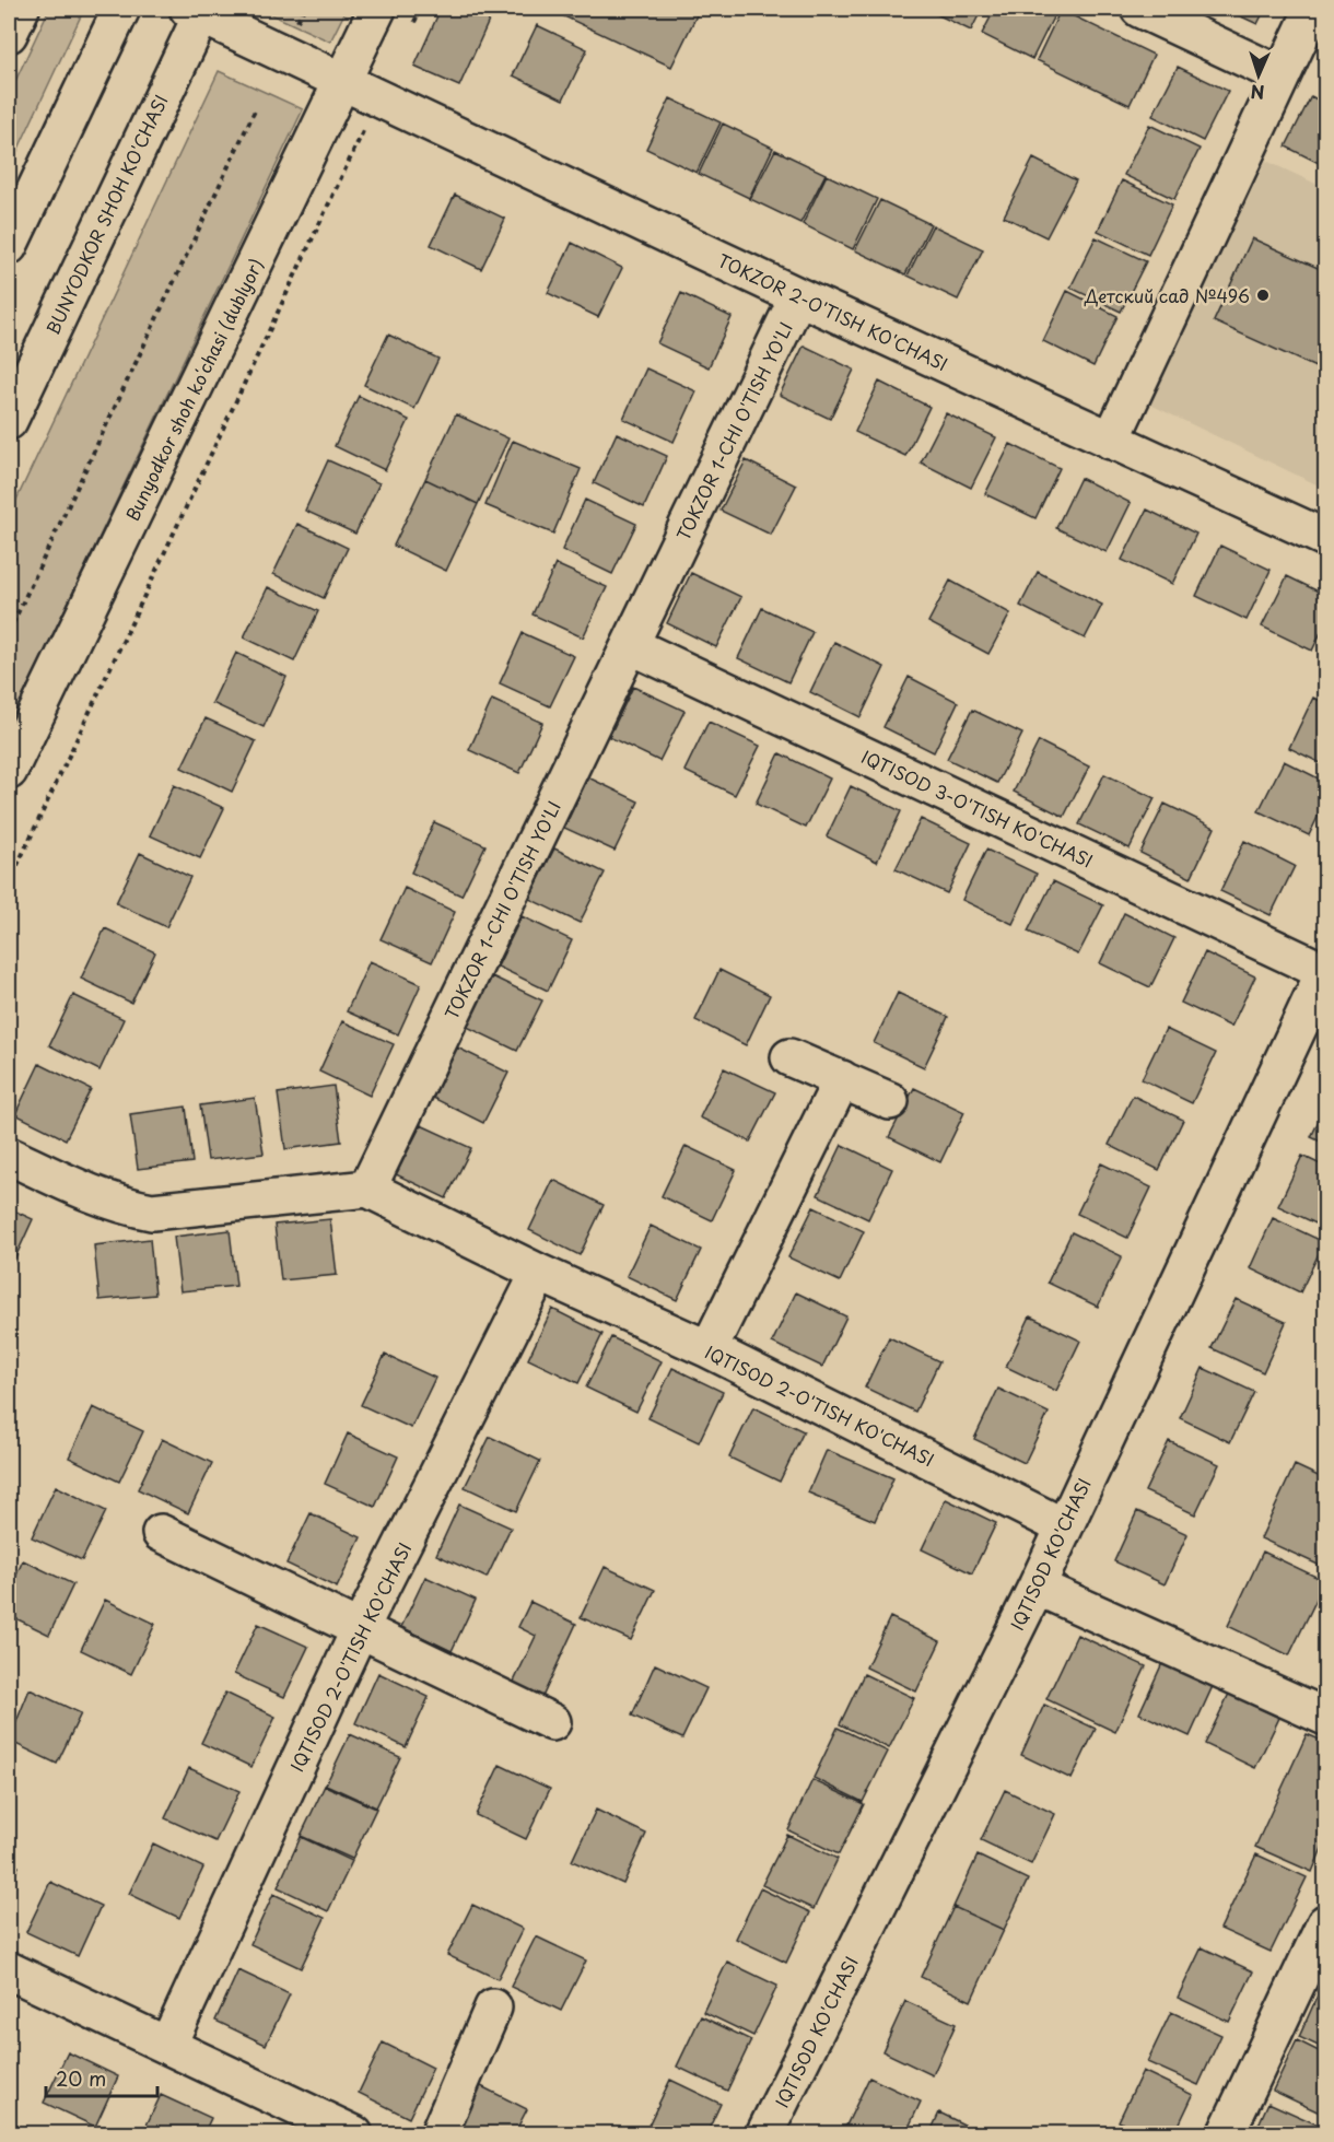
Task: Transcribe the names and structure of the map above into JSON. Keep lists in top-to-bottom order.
{
  "streets": {
    "street": [
      "BUNYODKOR SHOH KO'CHASI",
      "TOKZOR 2-O'TISH KO'CHASI",
      "Bunyodkor shoh koʻchasi (dublyor)",
      "TOKZOR 1-CHI O'TISH YO'LI",
      "IQTISOD 3-O'TISH KO'CHASI",
      "IQTISOD 2-O'TISH KO'CHASI",
      "IQTISOD KO'CHASI"
    ]
  },
  "crossings": [
    ["BUNYODKOR SHOH KO'CHASI", "TOKZOR 2-O'TISH KO'CHASI"],
    ["TOKZOR 2-O'TISH KO'CHASI", "Bunyodkor shoh koʻchasi (dublyor)"],
    ["TOKZOR 2-O'TISH KO'CHASI", "TOKZOR 1-CHI O'TISH YO'LI"],
    ["TOKZOR 1-CHI O'TISH YO'LI", "IQTISOD 3-O'TISH KO'CHASI"],
    ["TOKZOR 1-CHI O'TISH YO'LI", "IQTISOD 2-O'TISH KO'CHASI"],
    ["IQTISOD 3-O'TISH KO'CHASI", "IQTISOD KO'CHASI"],
    ["IQTISOD 2-O'TISH KO'CHASI", "IQTISOD KO'CHASI"]
  ],
  "places": ["Детский сад №496"],
  "scale_bar": "20 m",
  "north": "bottom"
}
